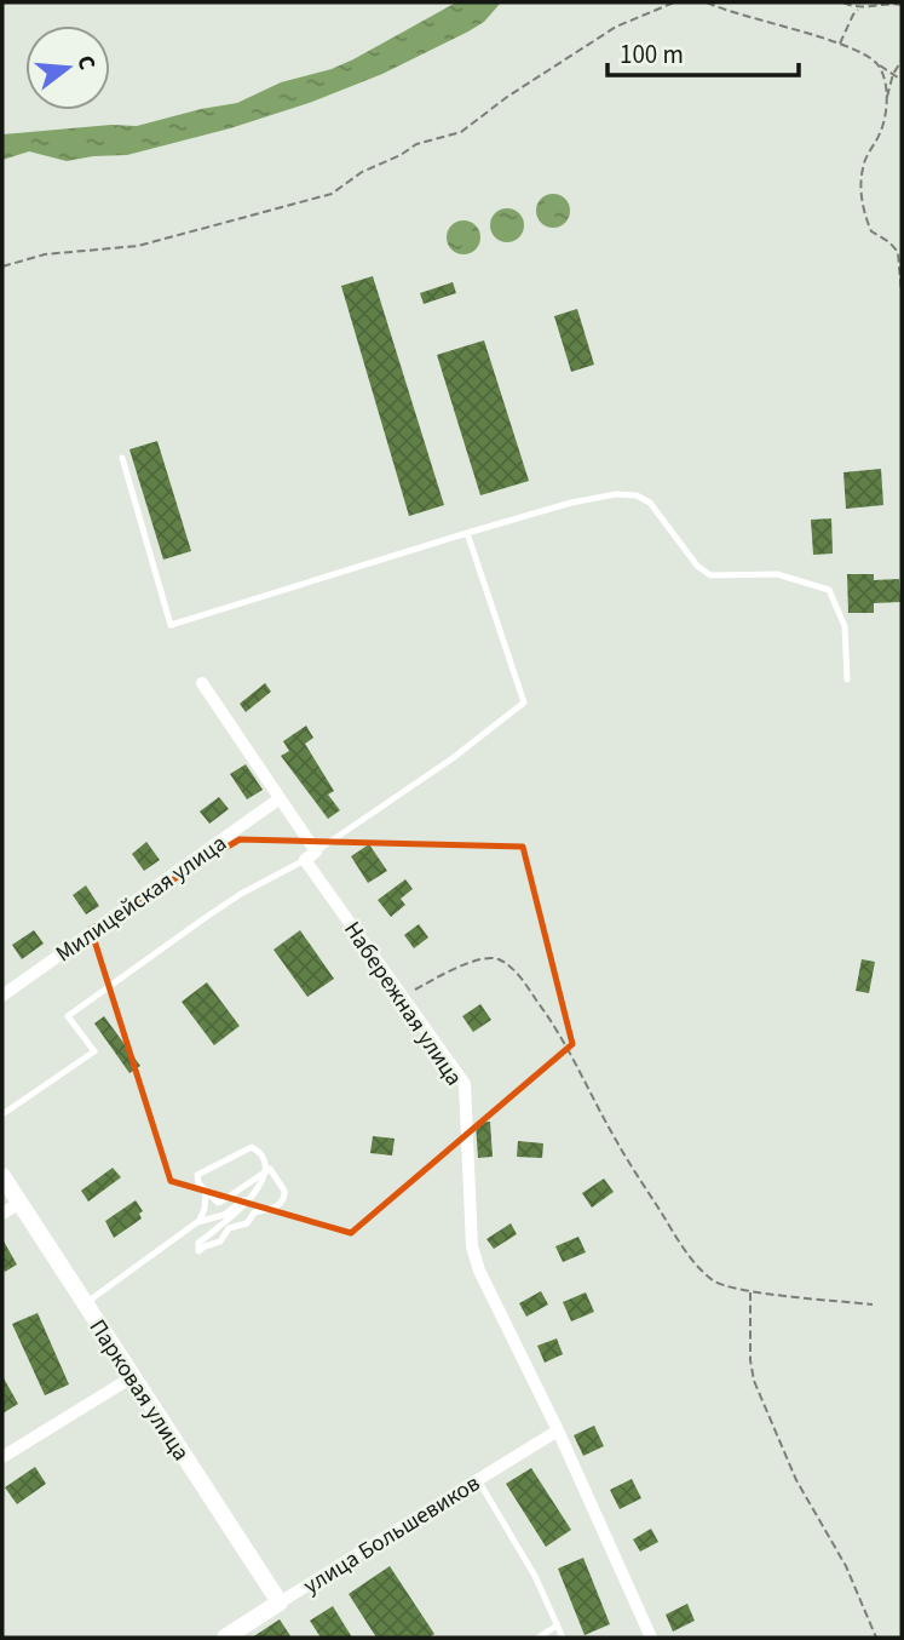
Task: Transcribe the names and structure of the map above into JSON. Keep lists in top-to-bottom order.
{
  "streets": {
    "street": [
      "Милицейская улица",
      "Набережная улица",
      "Парковая улица",
      "улица Большевиков"
    ]
  },
  "crossings": [
    ["Милицейская улица", "Набережная улица"],
    ["Набережная улица", "улица Большевиков"],
    ["Парковая улица", "улица Большевиков"]
  ],
  "scale_bar": "100 m",
  "north": "right"
}
